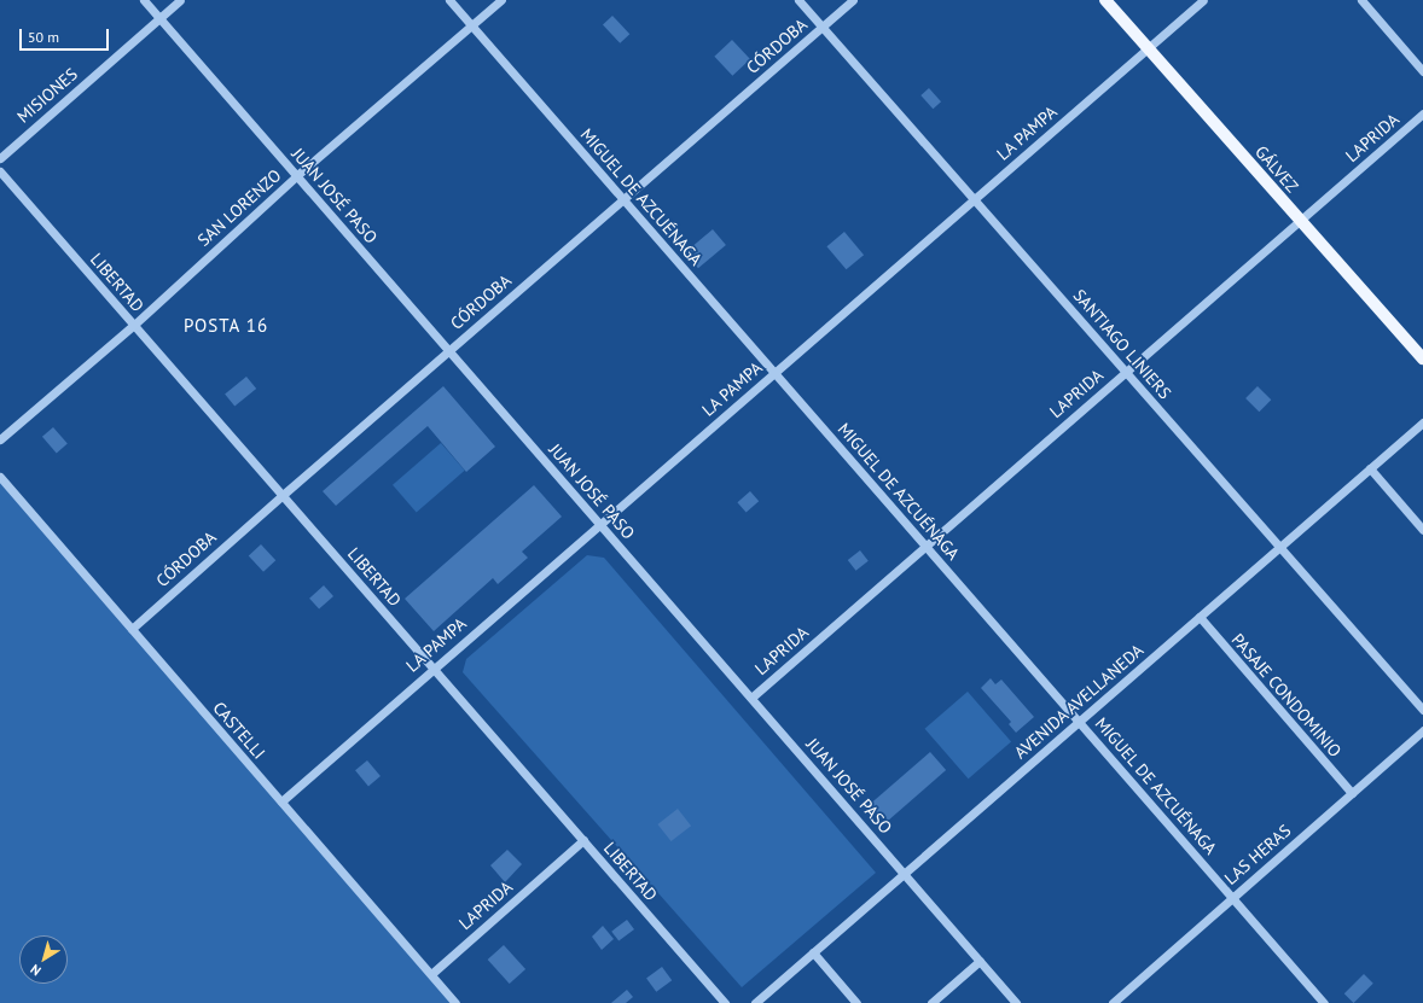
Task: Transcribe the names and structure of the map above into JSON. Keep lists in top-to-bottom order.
{
  "streets": {
    "main road": ["GÁLVEZ"],
    "street": [
      "CÓRDOBA",
      "MISIONES",
      "LA PAMPA",
      "LAPRIDA",
      "JUAN JOSÉ PASO",
      "MIGUEL DE AZCUÉNAGA",
      "SAN LORENZO",
      "LIBERTAD",
      "SANTIAGO LINIERS",
      "PASAJE CONDOMINIO",
      "AVENIDA AVELLANEDA",
      "CASTELLI",
      "LAS HERAS"
    ]
  },
  "crossings": [
    ["CÓRDOBA", "JUAN JOSÉ PASO"],
    ["CÓRDOBA", "MIGUEL DE AZCUÉNAGA"],
    ["CÓRDOBA", "LIBERTAD"],
    ["CÓRDOBA", "SANTIAGO LINIERS"],
    ["CÓRDOBA", "CASTELLI"],
    ["MISIONES", "JUAN JOSÉ PASO"],
    ["LA PAMPA", "GÁLVEZ"],
    ["LA PAMPA", "JUAN JOSÉ PASO"],
    ["LA PAMPA", "MIGUEL DE AZCUÉNAGA"],
    ["LA PAMPA", "LIBERTAD"],
    ["LA PAMPA", "SANTIAGO LINIERS"],
    ["LA PAMPA", "CASTELLI"],
    ["LAPRIDA", "GÁLVEZ"],
    ["LAPRIDA", "JUAN JOSÉ PASO"],
    ["LAPRIDA", "MIGUEL DE AZCUÉNAGA"],
    ["LAPRIDA", "LIBERTAD"],
    ["LAPRIDA", "SANTIAGO LINIERS"],
    ["LAPRIDA", "CASTELLI"],
    ["JUAN JOSÉ PASO", "SAN LORENZO"],
    ["JUAN JOSÉ PASO", "AVENIDA AVELLANEDA"],
    ["MIGUEL DE AZCUÉNAGA", "SAN LORENZO"],
    ["MIGUEL DE AZCUÉNAGA", "AVENIDA AVELLANEDA"],
    ["MIGUEL DE AZCUÉNAGA", "LAS HERAS"],
    ["SAN LORENZO", "LIBERTAD"],
    ["SANTIAGO LINIERS", "AVENIDA AVELLANEDA"],
    ["PASAJE CONDOMINIO", "AVENIDA AVELLANEDA"],
    ["PASAJE CONDOMINIO", "LAS HERAS"]
  ],
  "districts": ["POSTA 16"],
  "scale_bar": "50 m",
  "north": "bottom left"
}
